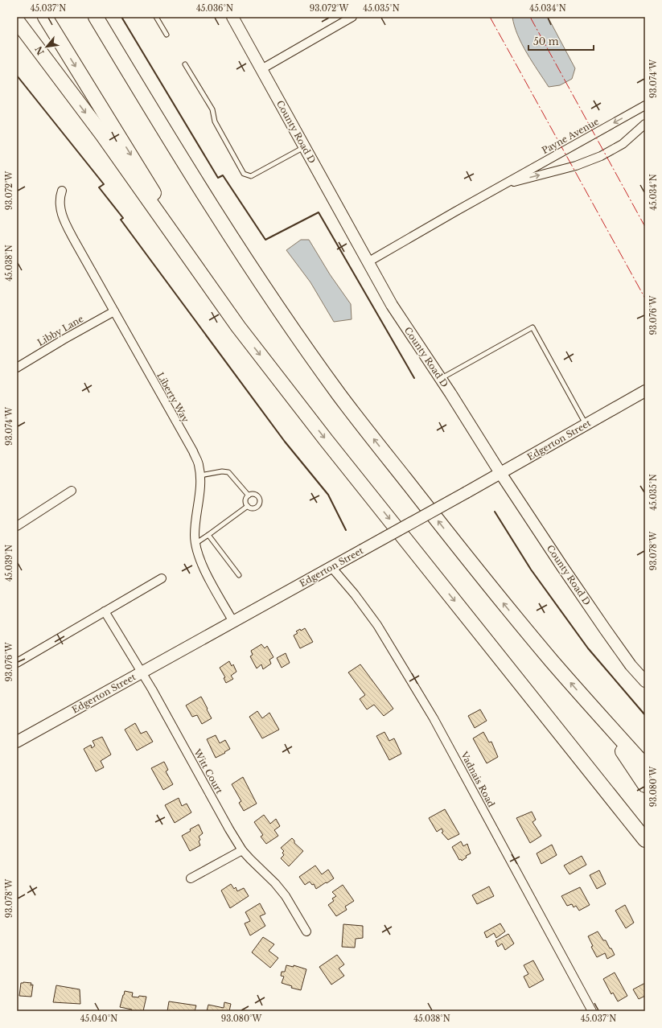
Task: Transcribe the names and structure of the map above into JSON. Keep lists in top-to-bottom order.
{
  "streets": {
    "street": [
      "County Road D",
      "Payne Avenue",
      "Libby Lane",
      "Liberty Way",
      "Edgerton Street",
      "Witt Court",
      "Vadnais Road"
    ]
  },
  "crossings": [
    ["County Road D", "Payne Avenue"],
    ["County Road D", "Edgerton Street"],
    ["Libby Lane", "Liberty Way"],
    ["Liberty Way", "Edgerton Street"],
    ["Edgerton Street", "Witt Court"],
    ["Edgerton Street", "Vadnais Road"]
  ],
  "scale_bar": "50 m",
  "north": "bottom left",
  "coordinates": [
    "45.037°N",
    "45.036°N",
    "93.072°W",
    "45.035°N",
    "45.034°N",
    "93.074°W",
    "45.038°N",
    "93.076°W",
    "93.078°W",
    "45.039°N",
    "93.080°W",
    "45.040°N"
  ]
}
